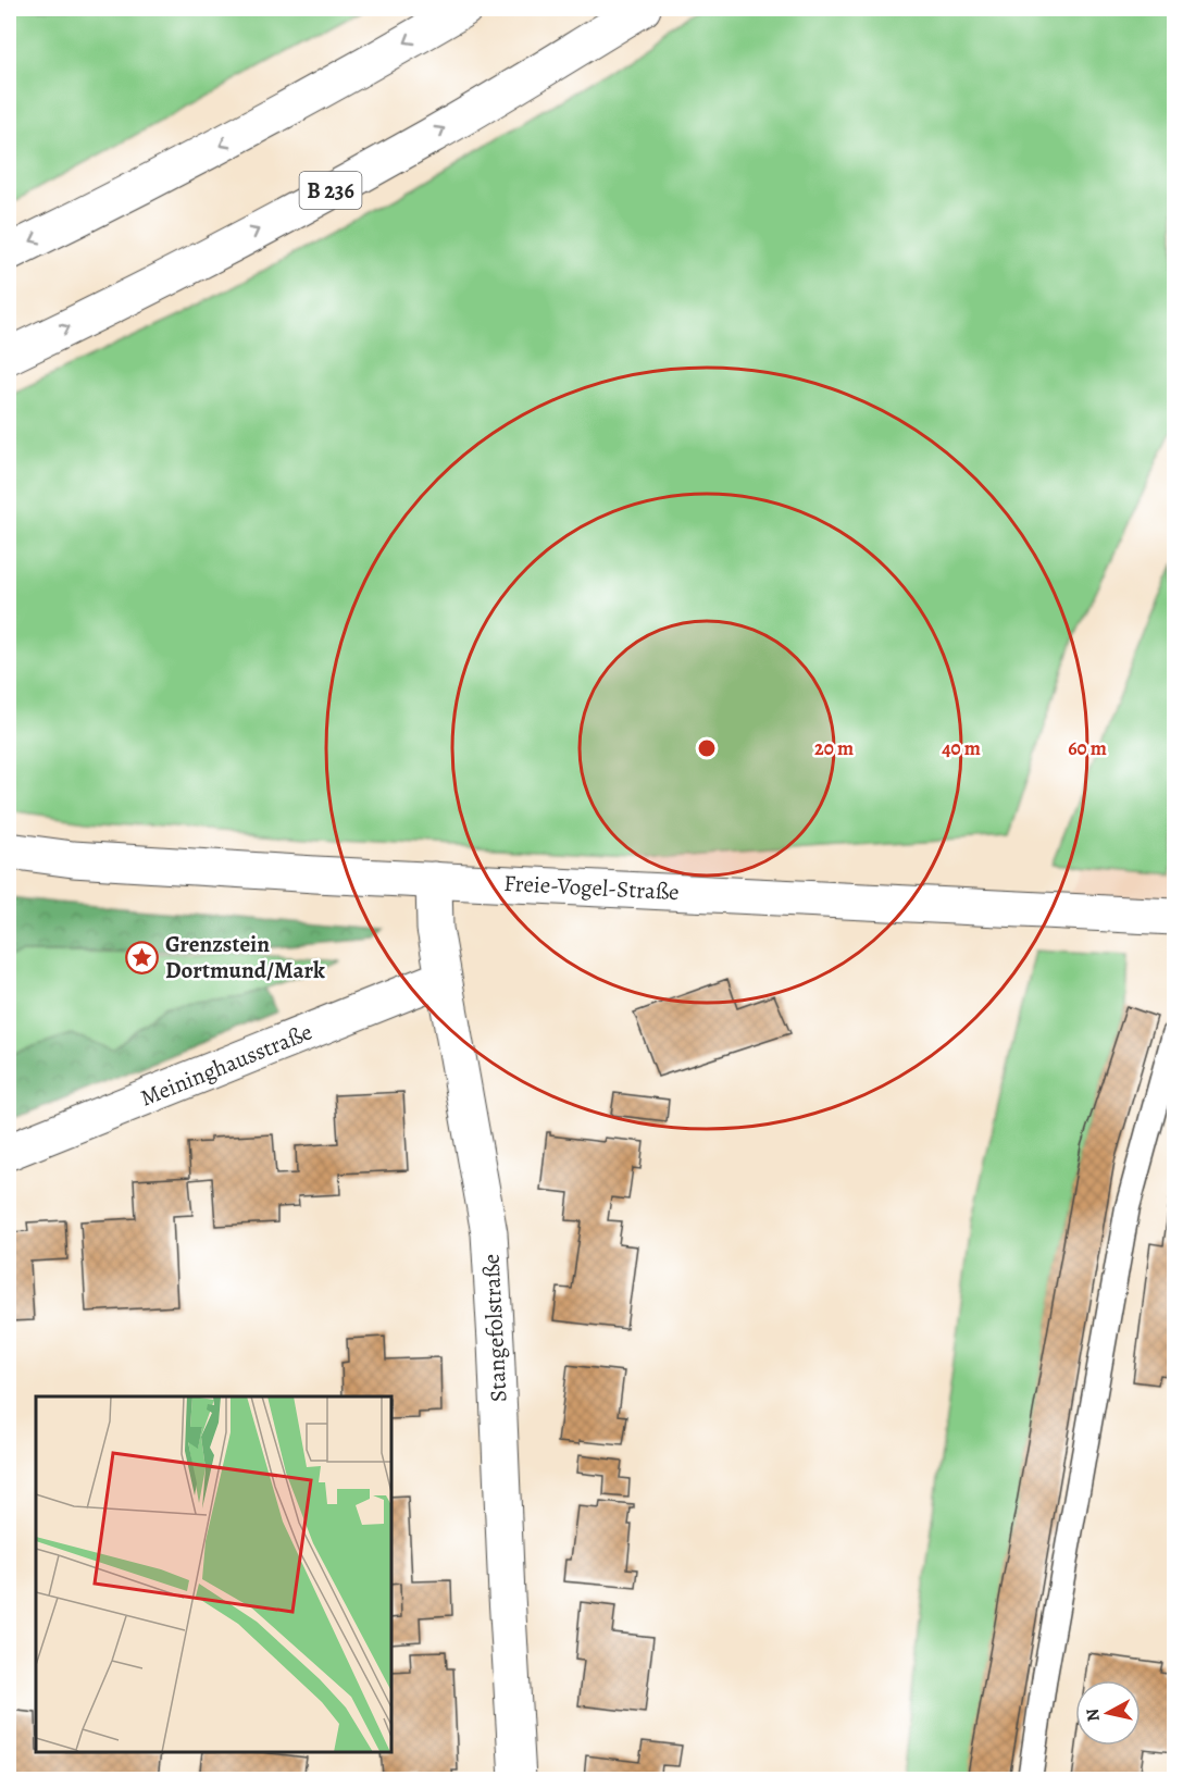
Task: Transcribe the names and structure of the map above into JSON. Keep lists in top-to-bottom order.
{
  "streets": {
    "main road": [
      "B 236",
      "Freie-Vogel-Straße",
      "Meininghausstraße",
      "Stangefolstraße"
    ]
  },
  "crossings": [
    ["Freie-Vogel-Straße", "Stangefolstraße"],
    ["Meininghausstraße", "Stangefolstraße"]
  ],
  "places": {
    "place": ["Grenzstein Dortmund/Mark"]
  },
  "north": "left",
  "rings": ["20 m", "40 m", "60 m"]
}
